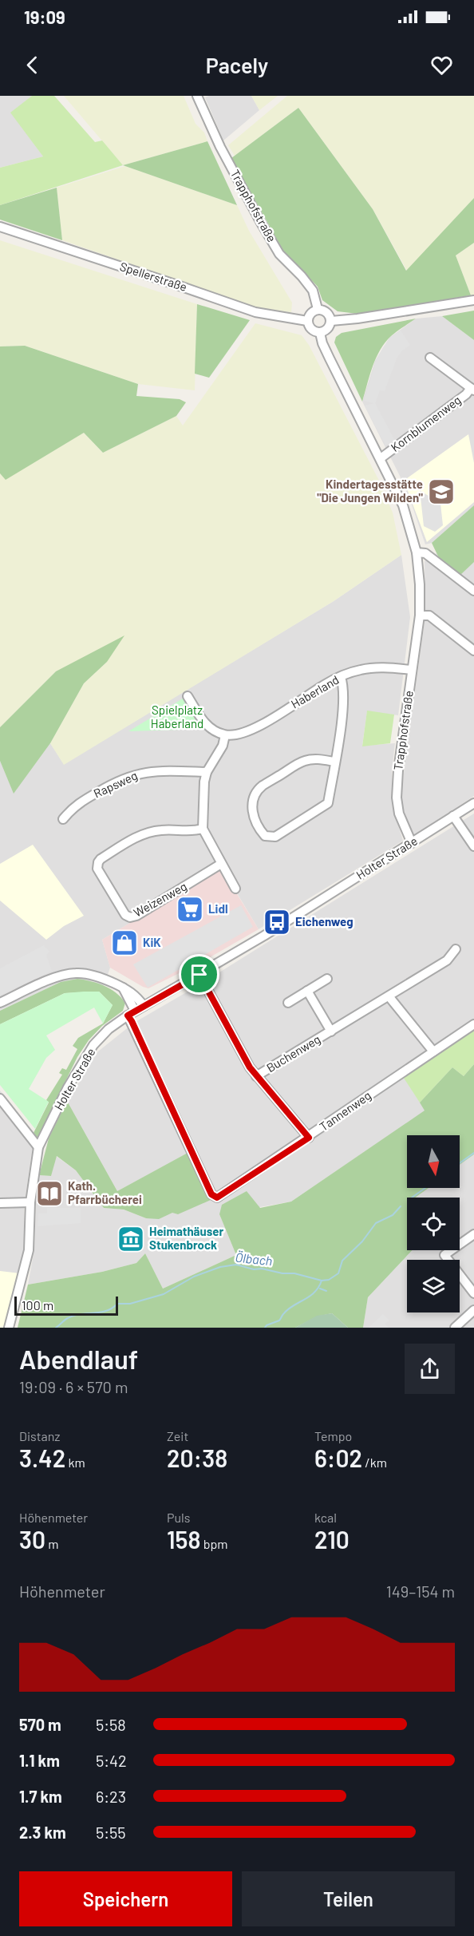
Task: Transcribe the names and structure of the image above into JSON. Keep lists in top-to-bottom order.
{
  "streets": {
    "street": [
      "Trapphofstraße",
      "Spellerstraße",
      "Kornblumenweg",
      "Haberland",
      "Rapsweg",
      "Holter Straße",
      "Weizenweg",
      "Buchenweg",
      "Tannenweg"
    ]
  },
  "crossings": [
    ["Trapphofstraße", "Spellerstraße"],
    ["Trapphofstraße", "Kornblumenweg"],
    ["Trapphofstraße", "Haberland"],
    ["Trapphofstraße", "Holter Straße"],
    ["Holter Straße", "Tannenweg"]
  ],
  "water": ["Ölbach"],
  "parks": ["Spielplatz Haberland"],
  "places": {
    "school or university": ["Kindertagesstätte \"Die Jungen Wilden\""],
    "supermarket": ["Lidl"],
    "bus stop": ["Eichenweg"],
    "shop": ["KiK"],
    "library": ["Kath. Pfarrbücherei"],
    "museum": ["Heimathäuser Stukenbrock"]
  },
  "scale_bar": "100 m",
  "north": "bottom",
  "page": {
    "status": "19:09",
    "header": "Pacely",
    "scale": "100 m",
    "heading": ["Abendlauf", "19:09 · 6 × 570 m"],
    "stats": [
      ["Distanz", "3.42 km"],
      ["Zeit", "20:38"],
      ["Tempo", "6:02 /km"],
      ["Höhenmeter", "30 m"],
      ["Puls", "158 bpm"],
      ["kcal", "210"]
    ],
    "chart": ["Höhenmeter", "149–154 m"],
    "list": [
      {
        "name": "570 m",
        "note": "5:58"
      },
      {
        "name": "1.1 km",
        "note": "5:42"
      },
      {
        "name": "1.7 km",
        "note": "6:23"
      },
      {
        "name": "2.3 km",
        "note": "5:55"
      }
    ],
    "buttons": ["Speichern", "Teilen"]
  }
}
